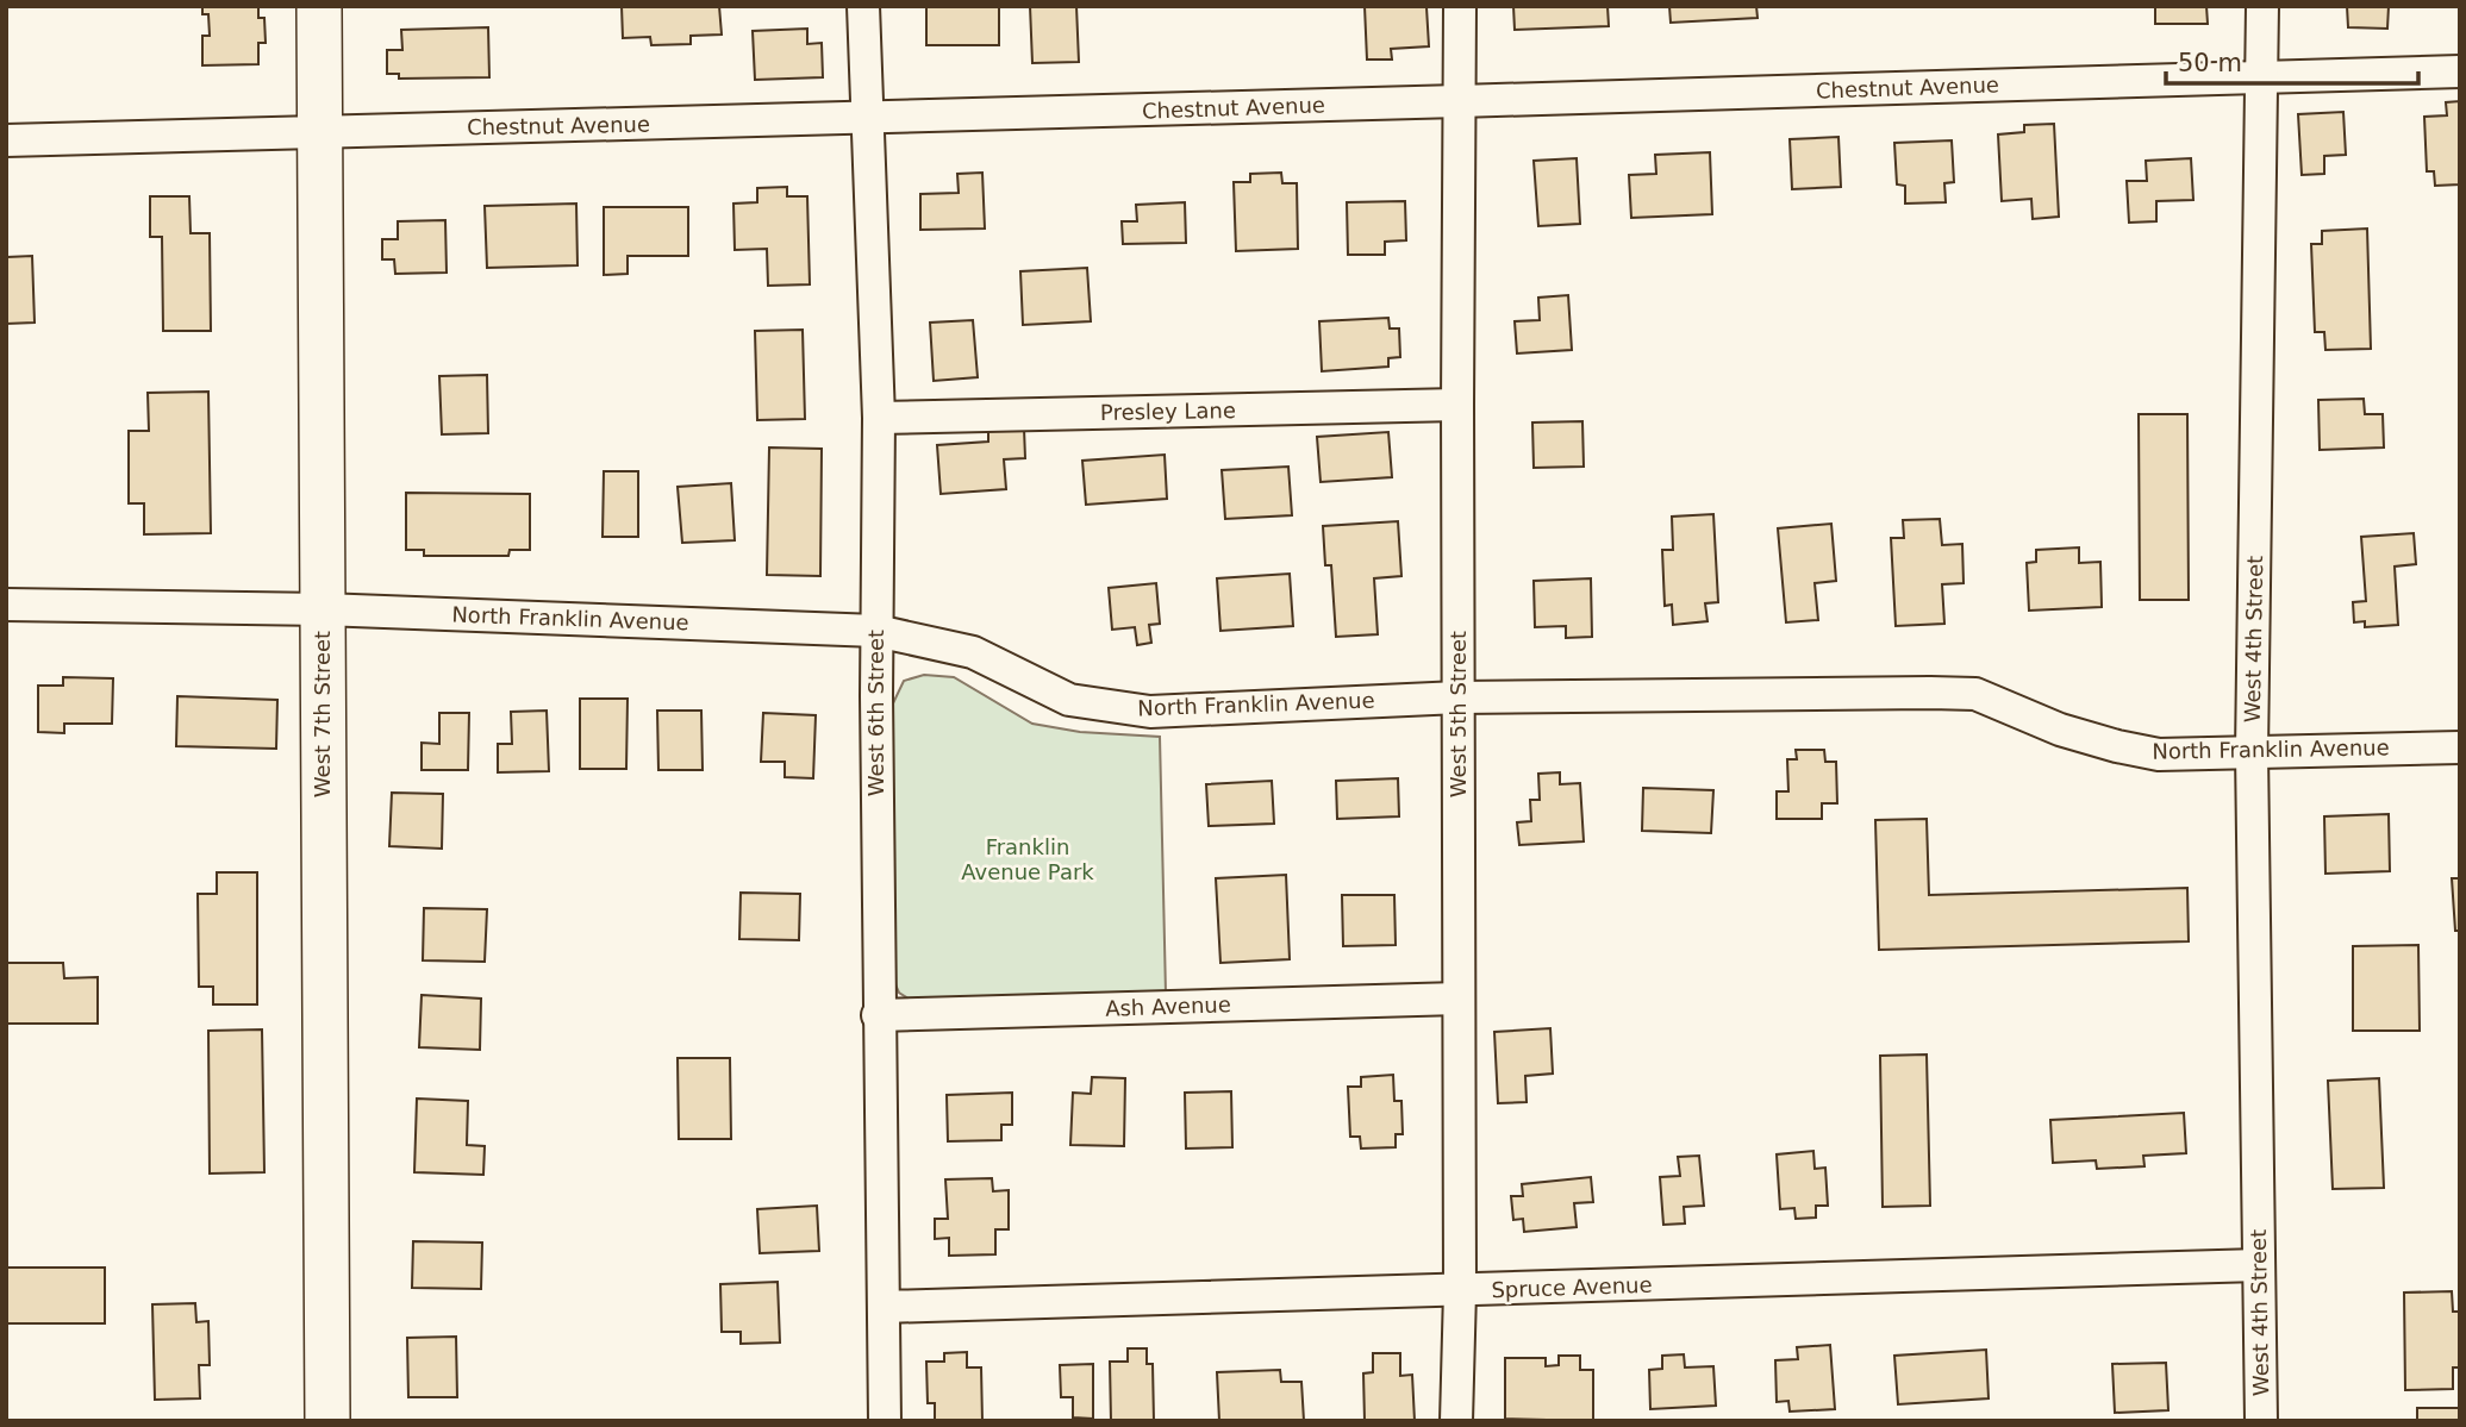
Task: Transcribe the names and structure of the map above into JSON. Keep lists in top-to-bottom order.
{
  "streets": {
    "street": [
      "Chestnut Avenue",
      "Presley Lane",
      "North Franklin Avenue",
      "West 4th Street",
      "West 6th Street",
      "West 7th Street",
      "West 5th Street",
      "Ash Avenue",
      "Spruce Avenue"
    ]
  },
  "crossings": [
    ["Chestnut Avenue", "West 4th Street"],
    ["Chestnut Avenue", "West 6th Street"],
    ["Chestnut Avenue", "West 7th Street"],
    ["Chestnut Avenue", "West 5th Street"],
    ["Presley Lane", "West 6th Street"],
    ["Presley Lane", "West 5th Street"],
    ["North Franklin Avenue", "West 4th Street"],
    ["North Franklin Avenue", "West 6th Street"],
    ["North Franklin Avenue", "West 7th Street"],
    ["North Franklin Avenue", "West 5th Street"],
    ["West 4th Street", "Spruce Avenue"],
    ["West 6th Street", "Ash Avenue"],
    ["West 6th Street", "Spruce Avenue"],
    ["West 5th Street", "Ash Avenue"],
    ["West 5th Street", "Spruce Avenue"]
  ],
  "parks": ["Franklin Avenue Park"],
  "scale_bar": "50 m"
}
